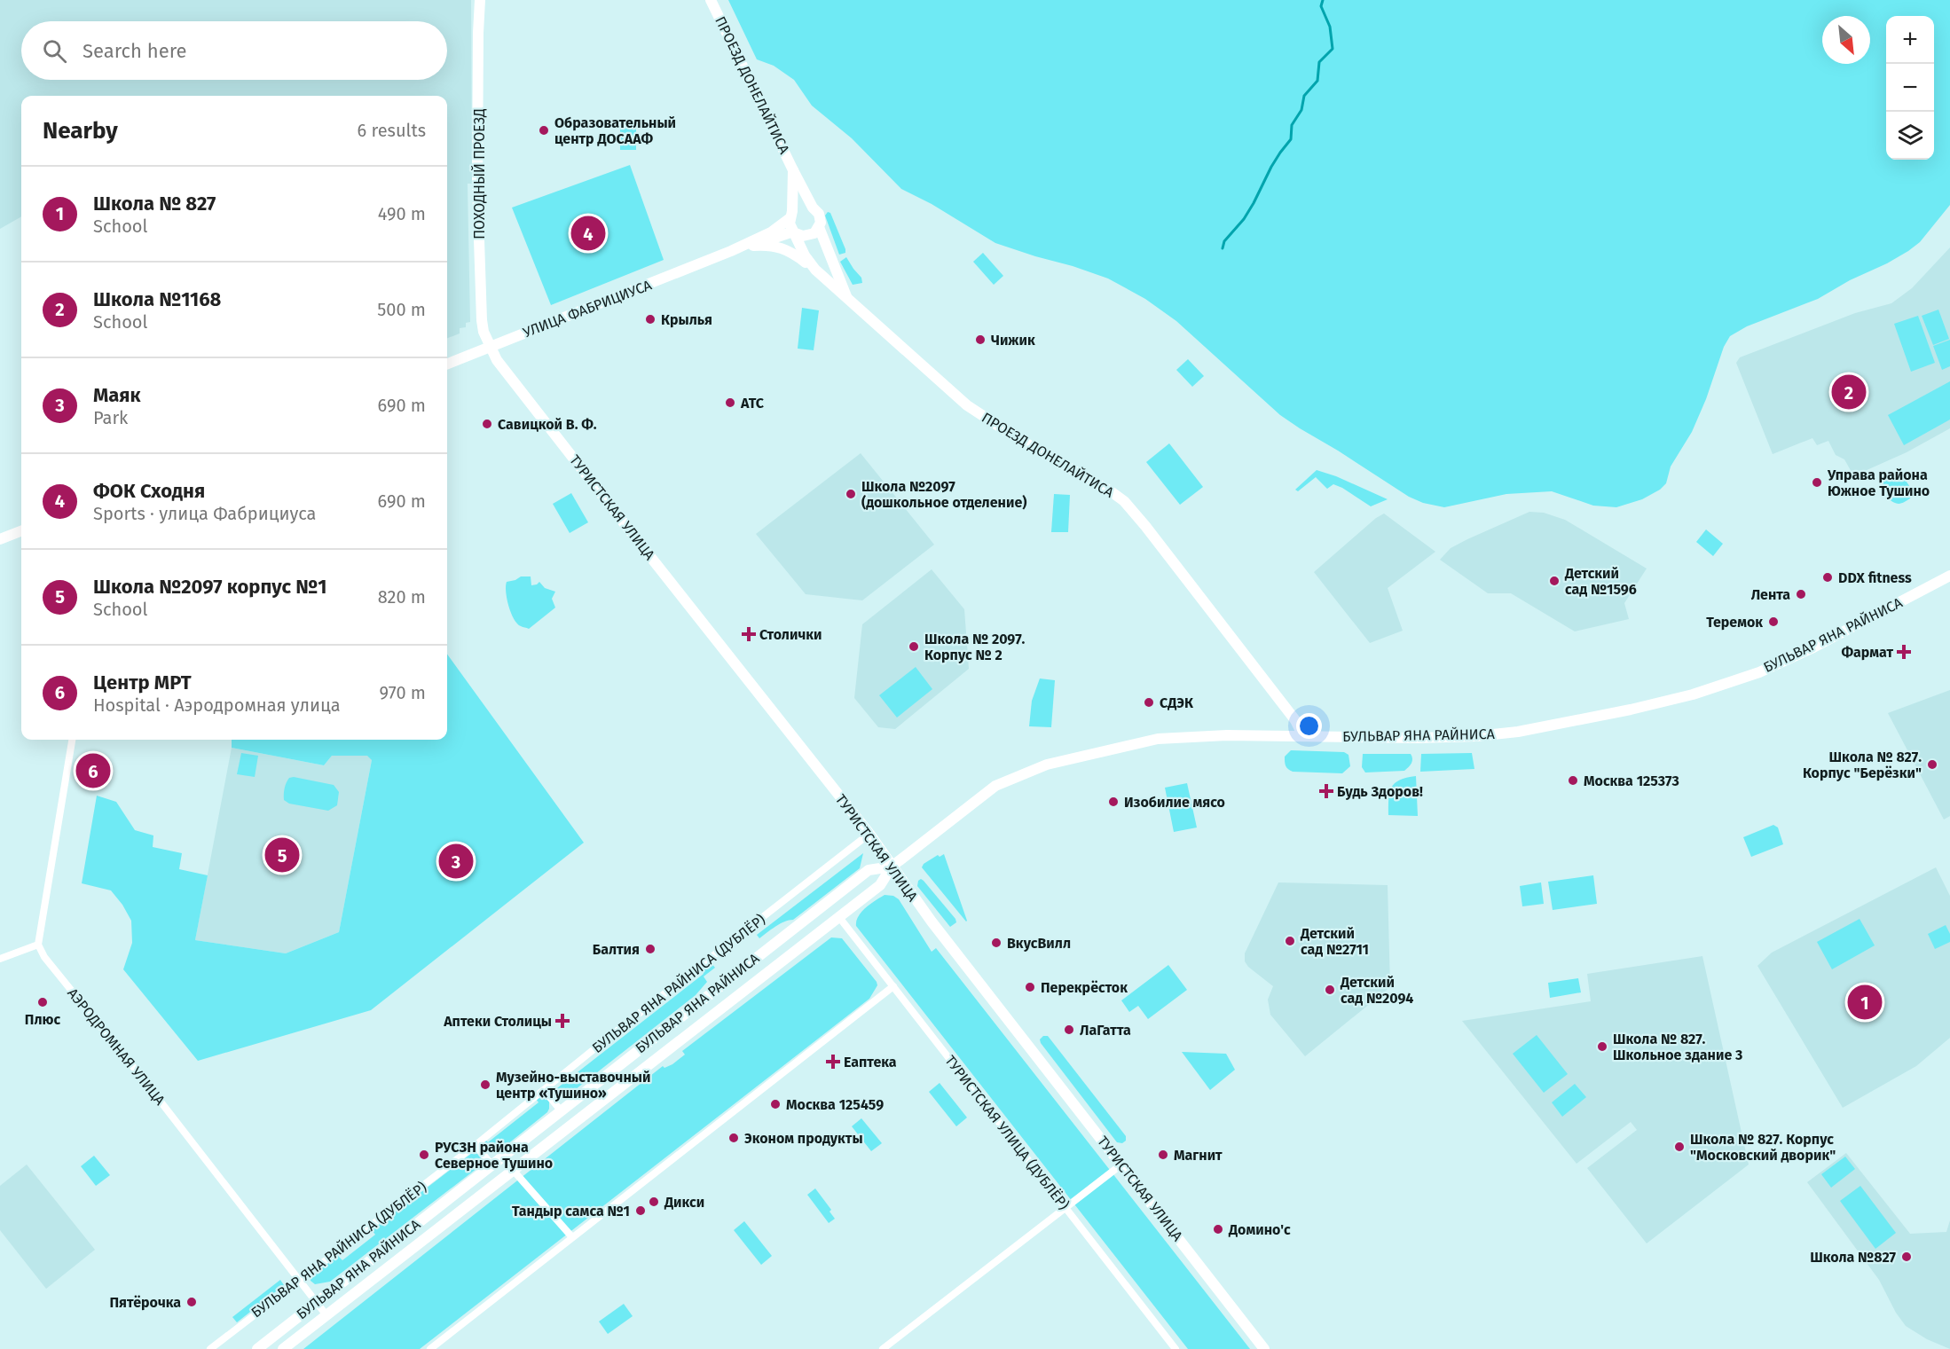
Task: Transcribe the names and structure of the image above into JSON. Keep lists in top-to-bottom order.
{
  "streets": {
    "main road": [
      "ПРОЕЗД ДОНЕЛАЙТИСА",
      "ПОХОДНЫЙ ПРОЕЗД",
      "УЛИЦА ФАБРИЦИУСА",
      "ТУРИСТСКАЯ УЛИЦА",
      "БУЛЬВАР ЯНА РАЙНИСА"
    ],
    "street": ["БУЛЬВАР ЯНА РАЙНИСА (ДУБЛЁР)", "АЭРОДРОМНАЯ УЛИЦА", "ТУРИСТСКАЯ УЛИЦА (ДУБЛЁР)"]
  },
  "crossings": [
    ["ПРОЕЗД ДОНЕЛАЙТИСА", "УЛИЦА ФАБРИЦИУСА"],
    ["ПРОЕЗД ДОНЕЛАЙТИСА", "БУЛЬВАР ЯНА РАЙНИСА"],
    ["ПОХОДНЫЙ ПРОЕЗД", "УЛИЦА ФАБРИЦИУСА"],
    ["ПОХОДНЫЙ ПРОЕЗД", "ТУРИСТСКАЯ УЛИЦА"],
    ["УЛИЦА ФАБРИЦИУСА", "ТУРИСТСКАЯ УЛИЦА"],
    ["ТУРИСТСКАЯ УЛИЦА", "БУЛЬВАР ЯНА РАЙНИСА"],
    ["ТУРИСТСКАЯ УЛИЦА", "БУЛЬВАР ЯНА РАЙНИСА (ДУБЛЁР)"],
    ["БУЛЬВАР ЯНА РАЙНИСА", "АЭРОДРОМНАЯ УЛИЦА"],
    ["БУЛЬВАР ЯНА РАЙНИСА", "ТУРИСТСКАЯ УЛИЦА (ДУБЛЁР)"],
    ["БУЛЬВАР ЯНА РАЙНИСА (ДУБЛЁР)", "АЭРОДРОМНАЯ УЛИЦА"]
  ],
  "places": {
    "other": [
      "Образовательный центр ДОСААФ",
      "Крылья",
      "Чижик",
      "АТС",
      "Савицкой В. Ф.",
      "Управа района Южное Тушино",
      "Школа №2097 (дошкольное отделение)",
      "DDX fitness",
      "Детский сад №1596",
      "Лента",
      "Теремок",
      "Школа № 2097. Корпус № 2",
      "СДЭК",
      "Школа № 827. Корпус \"Берёзки\"",
      "Москва 125373",
      "Изобилие мясо",
      "Детский сад №2711",
      "ВкусВилл",
      "Балтия",
      "Перекрёсток",
      "Детский сад №2094",
      "Плюс",
      "ЛаГатта",
      "Школа № 827. Школьное здание 3",
      "Музейно-выставочный центр «Тушино»",
      "Москва 125459",
      "Эконом продукты",
      "Школа № 827. Корпус \"Московский дворик\"",
      "РУСЗН района Северное Тушино",
      "Магнит",
      "Дикси",
      "Тандыр самса №1",
      "Домино'c",
      "Школа №827",
      "Пятёрочка"
    ],
    "health": [
      "Столички",
      "Фармат",
      "Будь Здоров!",
      "Аптеки Столицы",
      "Еаптека"
    ]
  },
  "north": "bottom right",
  "page": {
    "map_buttons": ["+", "−"],
    "search": "Search here",
    "heading": ["Nearby", "6 results"],
    "list": [
      {
        "mark": "1",
        "name": "Школа № 827",
        "note": "School",
        "value": "490 m"
      },
      {
        "mark": "2",
        "name": "Школа №1168",
        "note": "School",
        "value": "500 m"
      },
      {
        "mark": "3",
        "name": "Маяк",
        "note": "Park",
        "value": "690 m"
      },
      {
        "mark": "4",
        "name": "ФОК Сходня",
        "note": "Sports · улица Фабрициуса",
        "value": "690 m"
      },
      {
        "mark": "5",
        "name": "Школа №2097 корпус №1",
        "note": "School",
        "value": "820 m"
      },
      {
        "mark": "6",
        "name": "Центр МРТ",
        "note": "Hospital · Аэродромная улица",
        "value": "970 m"
      }
    ],
    "pins": [
      "4",
      "2",
      "6",
      "5",
      "3",
      "1"
    ]
  }
}
